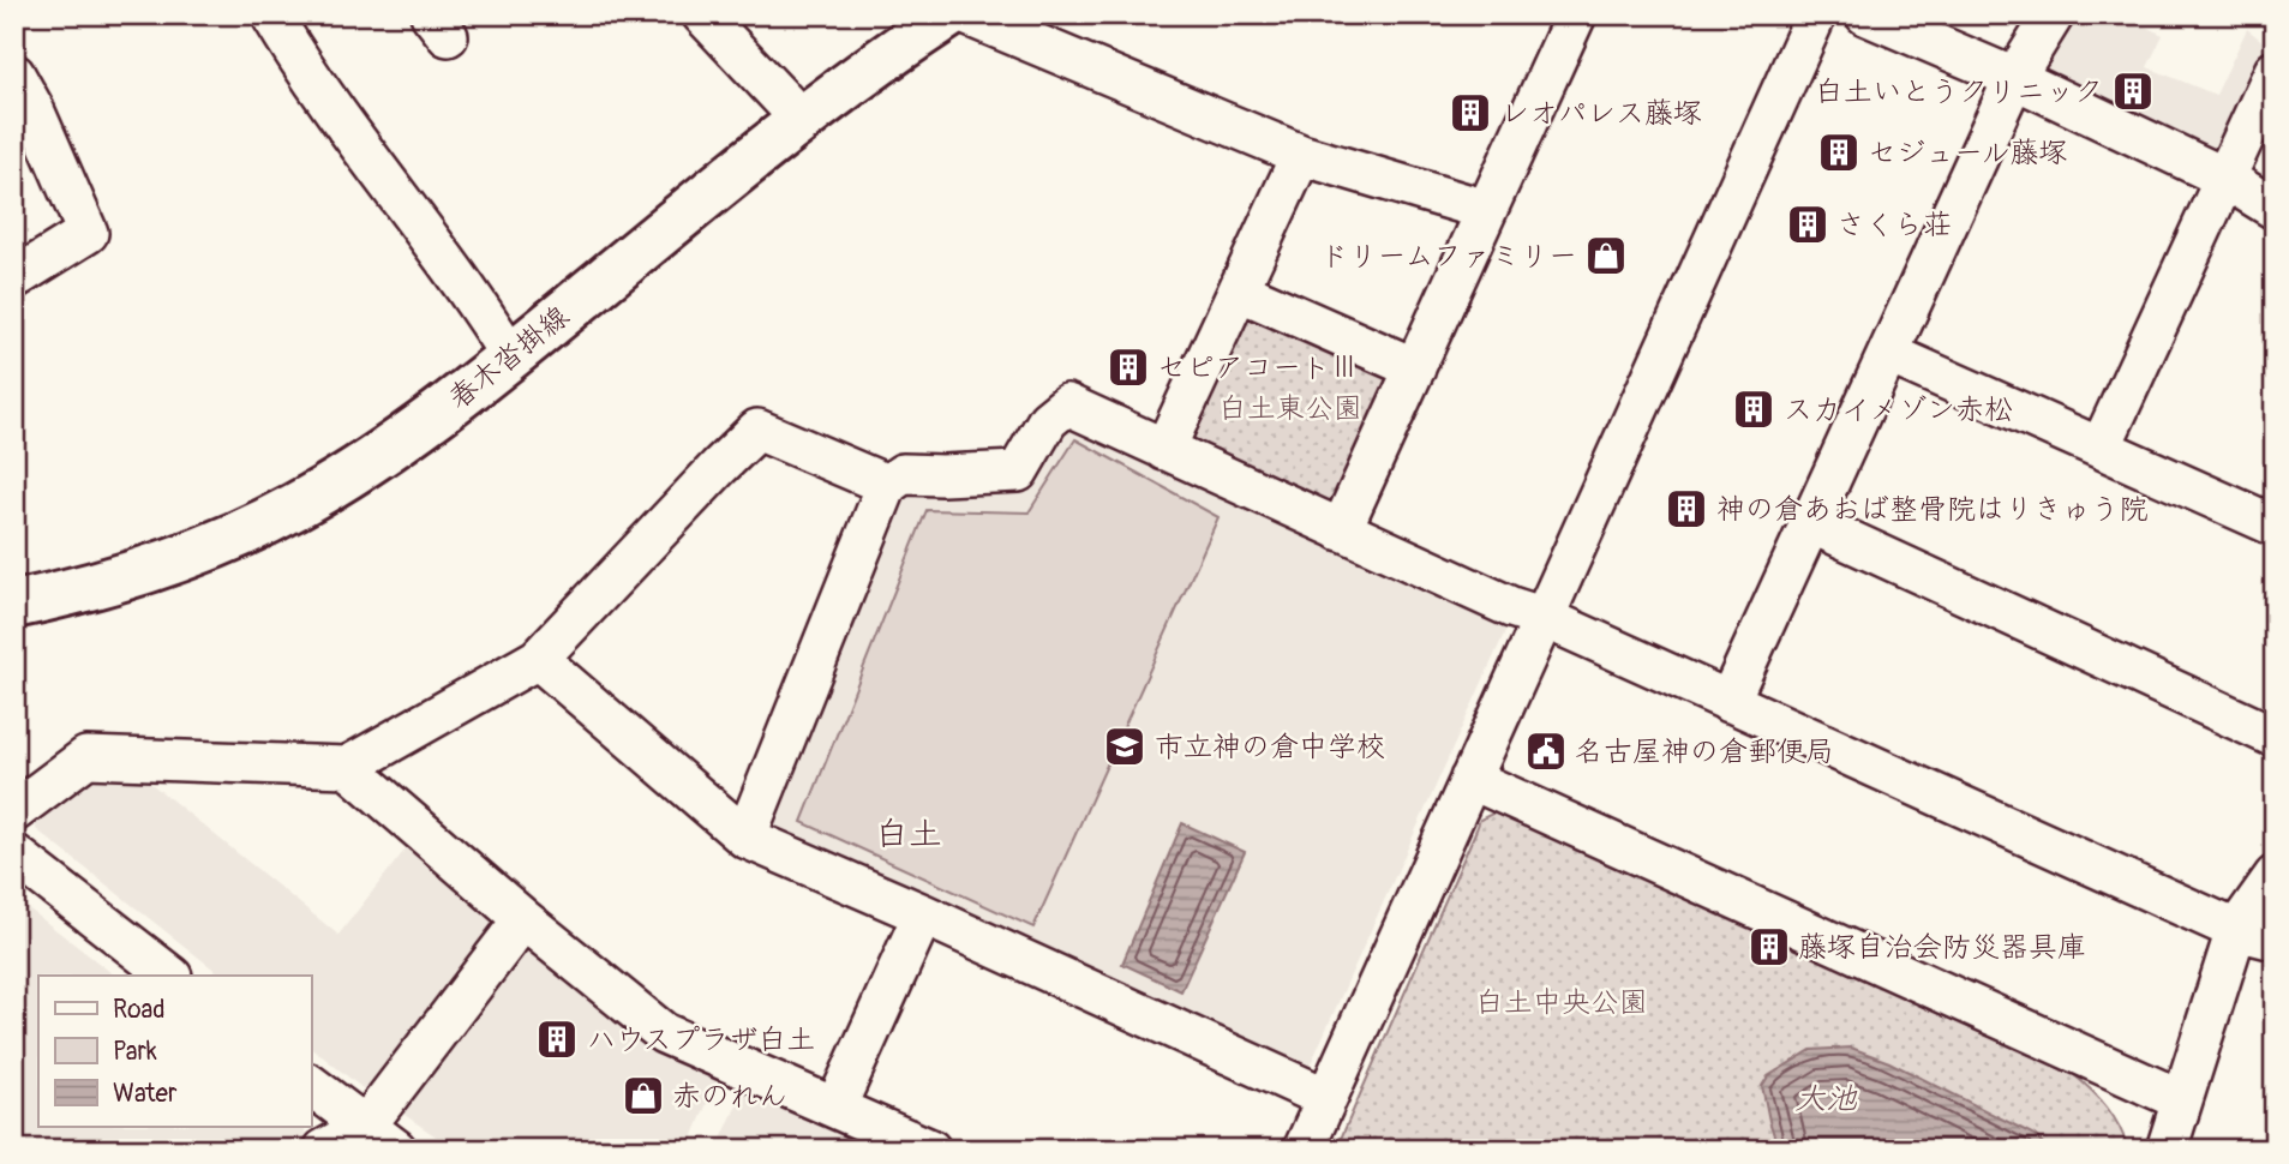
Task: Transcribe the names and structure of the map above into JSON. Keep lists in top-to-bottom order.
{
  "streets": {
    "main road": ["春木沓掛線"]
  },
  "districts": ["白土"],
  "water": ["大池"],
  "parks": ["白土東公園", "白土中央公園"],
  "places": {
    "building": [
      "白土いとうクリニック",
      "レオパレス藤塚",
      "セジュール藤塚",
      "さくら荘",
      "セピアコートⅢ",
      "スカイメゾン赤松",
      "神の倉あおば整骨院はりきゅう院",
      "藤塚自治会防災器具庫",
      "ハウスプラザ白土"
    ],
    "shop": ["ドリームファミリー", "赤のれん"],
    "school or university": ["市立神の倉中学校"],
    "public building": ["名古屋神の倉郵便局"]
  },
  "legend": ["Road", "Park", "Water"]
}
